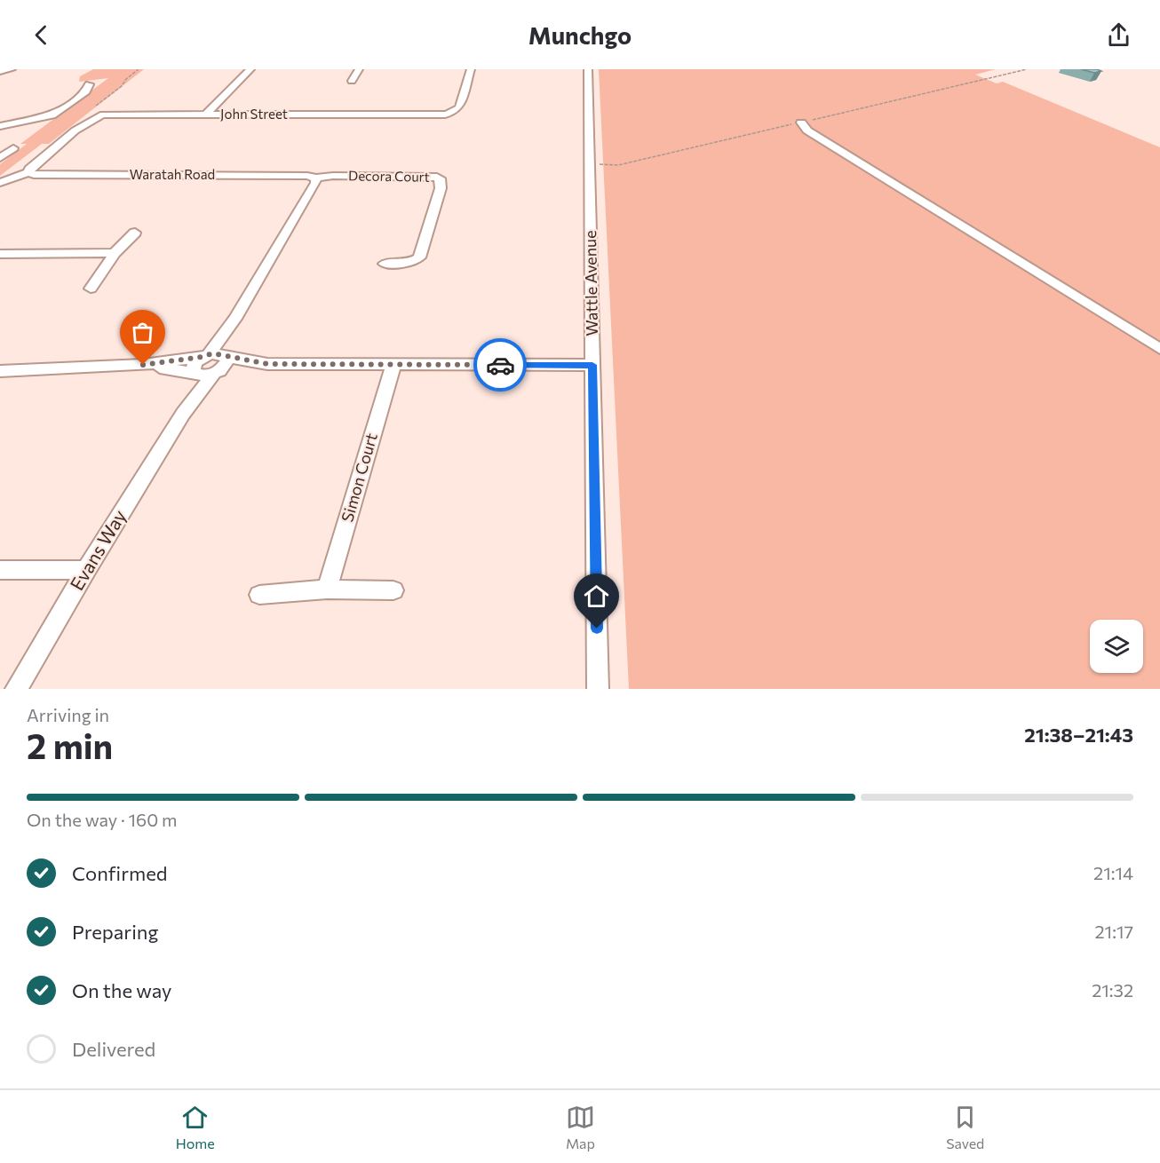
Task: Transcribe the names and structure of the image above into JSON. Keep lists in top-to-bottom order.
{
  "streets": {
    "street": [
      "John Street",
      "Waratah Road",
      "Decora Court",
      "Wattle Avenue",
      "Simon Court",
      "Evans Way"
    ]
  },
  "crossings": [
    ["John Street", "Waratah Road"],
    ["Waratah Road", "Decora Court"]
  ],
  "page": {
    "header": "Munchgo",
    "heading": ["2 min", "Arriving in", "21:38–21:43"],
    "bar": "On the way · 160 m",
    "list": [
      ["Confirmed", "21:14"],
      ["Preparing", "21:17"],
      ["On the way", "21:32"],
      "Delivered"
    ],
    "tabs": ["Home", "Map", "Saved"]
  }
}
